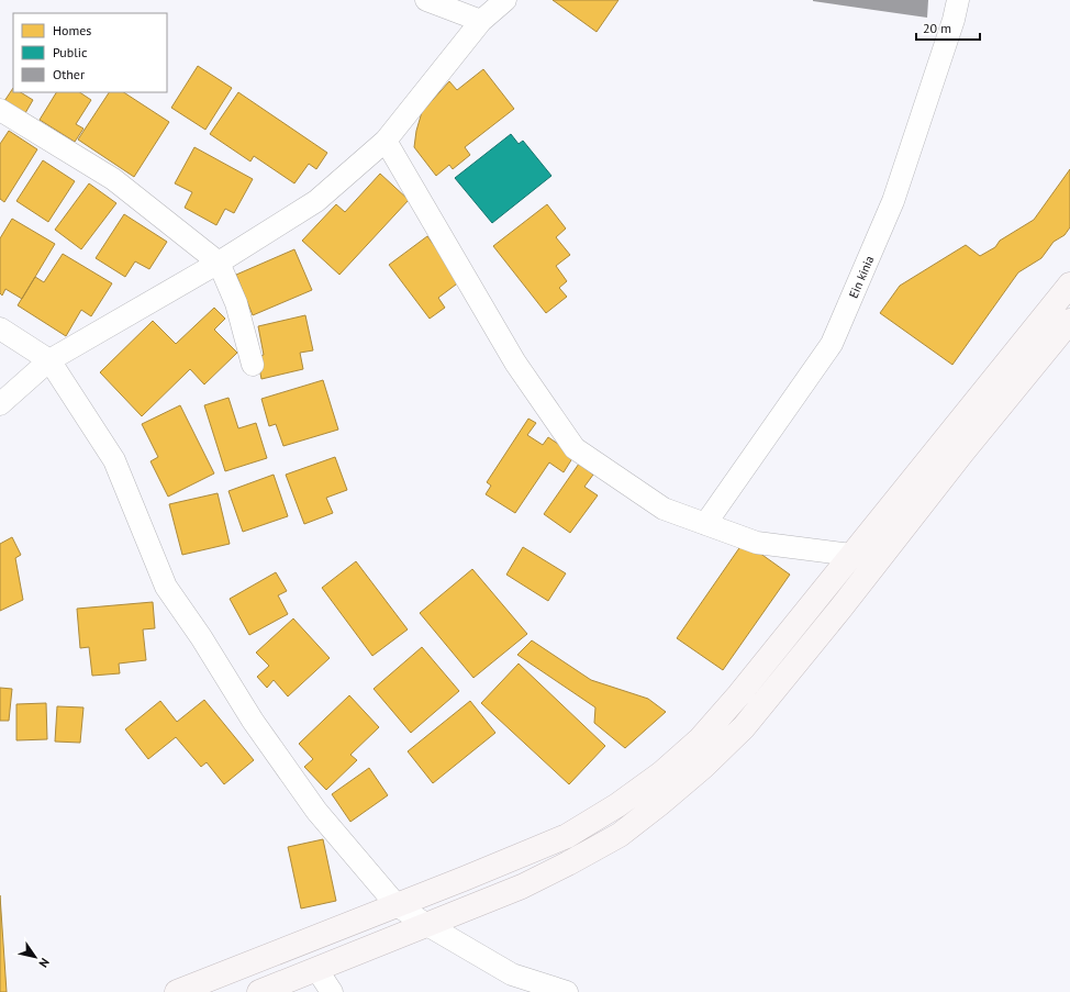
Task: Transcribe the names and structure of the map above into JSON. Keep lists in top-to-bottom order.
{
  "streets": {
    "street": ["Ein kinia"]
  },
  "legend": ["Homes", "Public", "Other"],
  "scale_bar": "20 m",
  "north": "bottom right"
}
